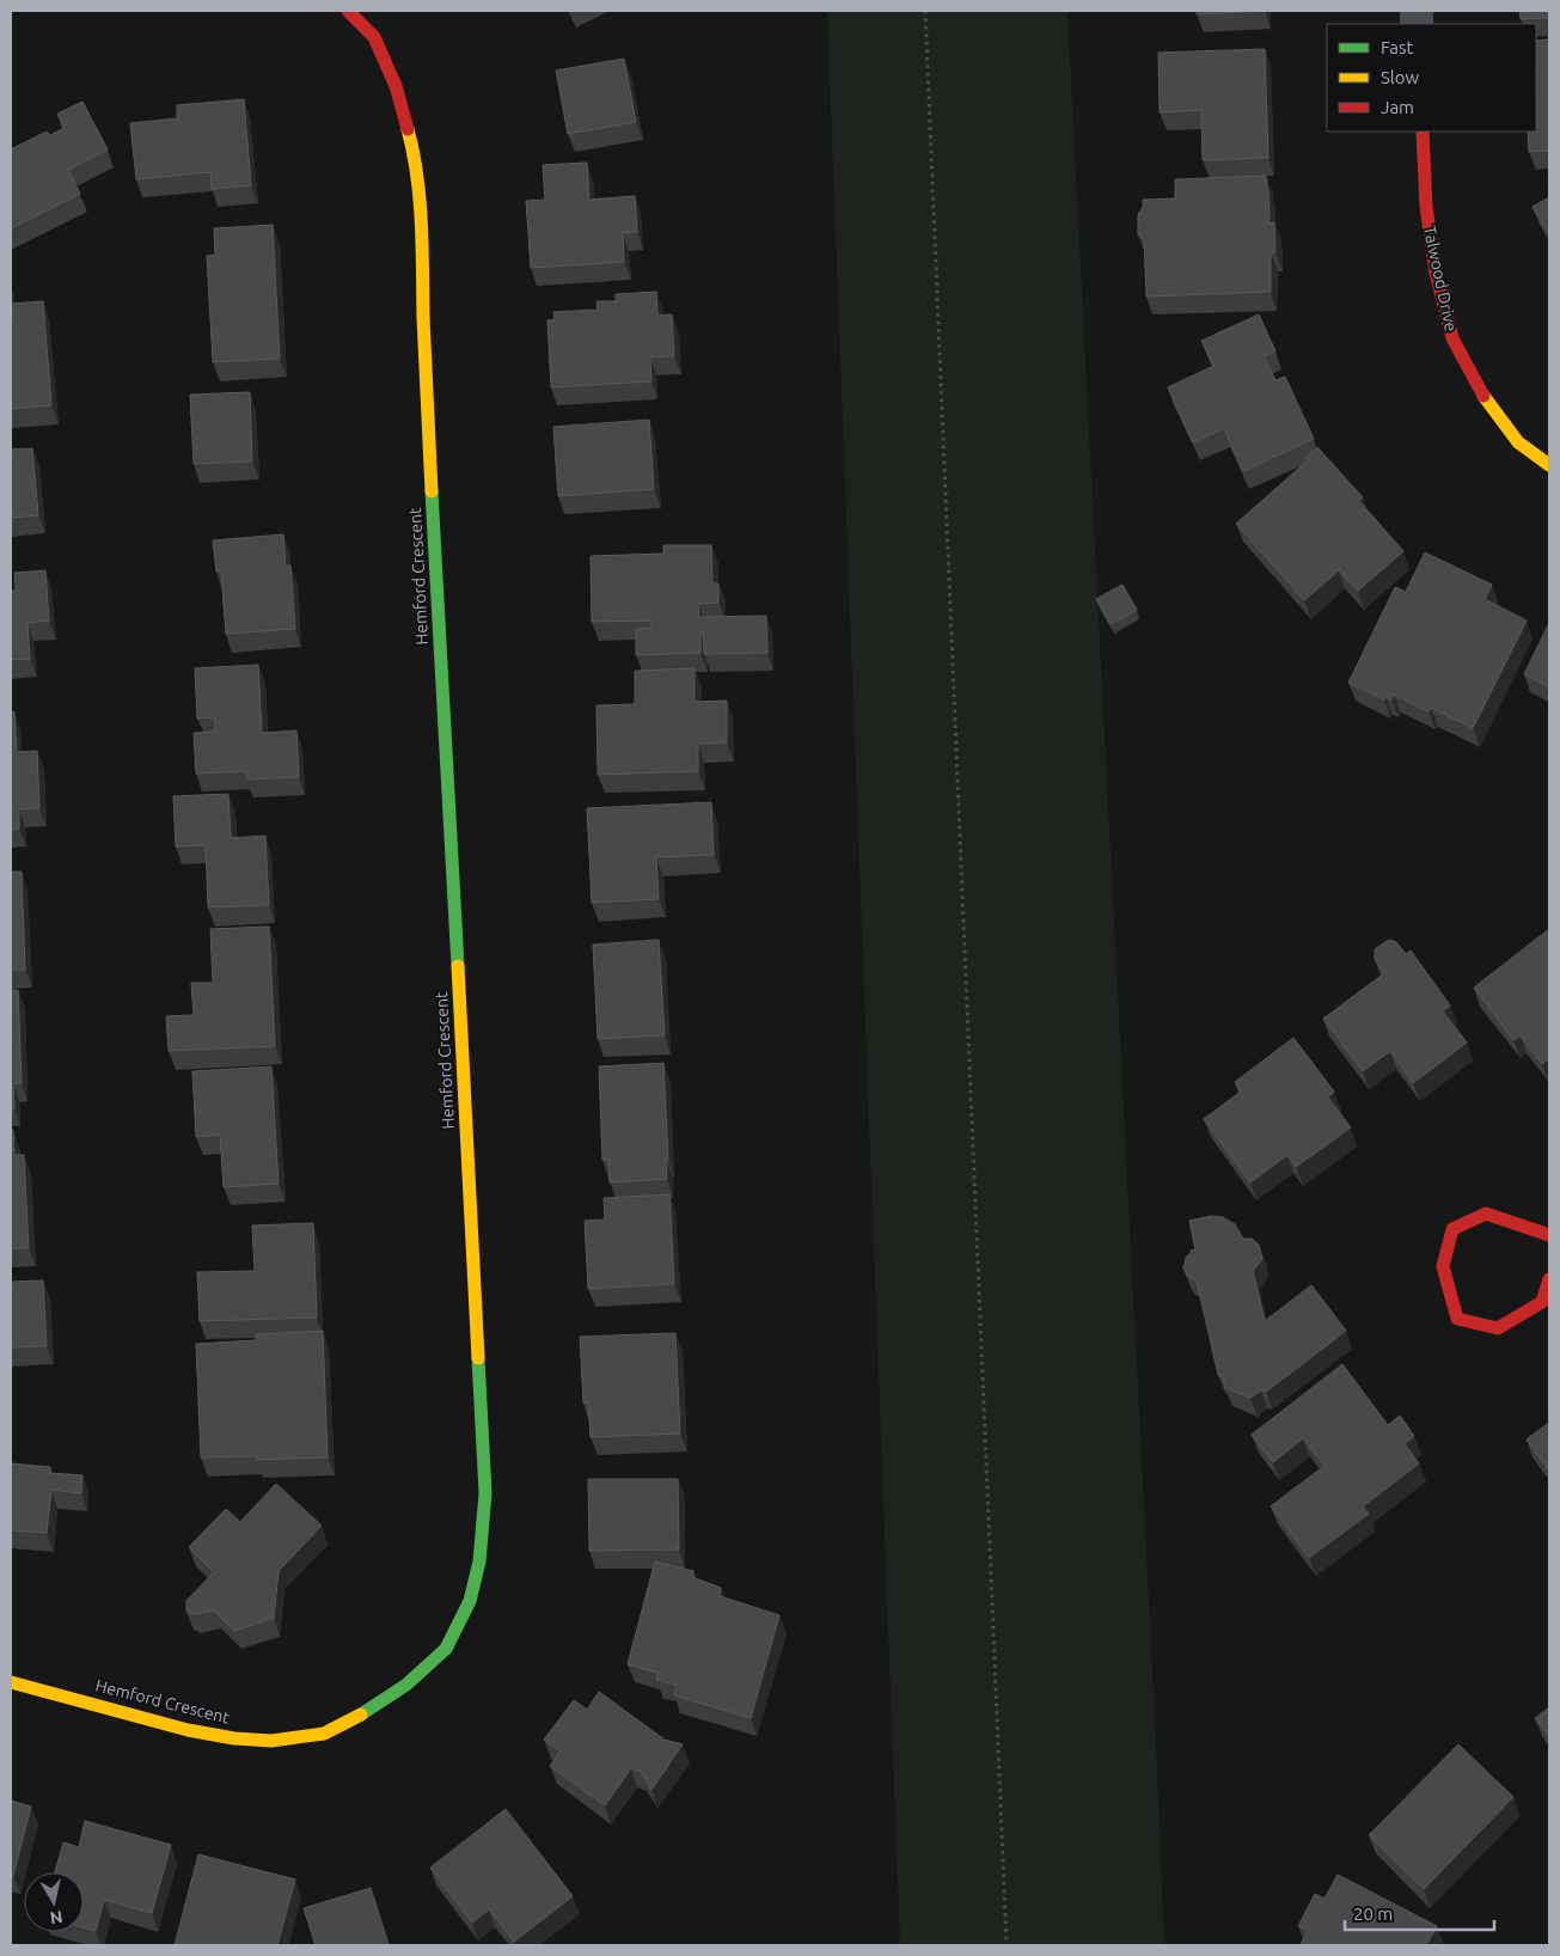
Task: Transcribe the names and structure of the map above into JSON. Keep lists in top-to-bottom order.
{
  "streets": {
    "street": ["Talwood Drive", "Hemford Crescent"]
  },
  "legend": ["Fast", "Slow", "Jam"],
  "scale_bar": "20 m",
  "north": "bottom"
}
